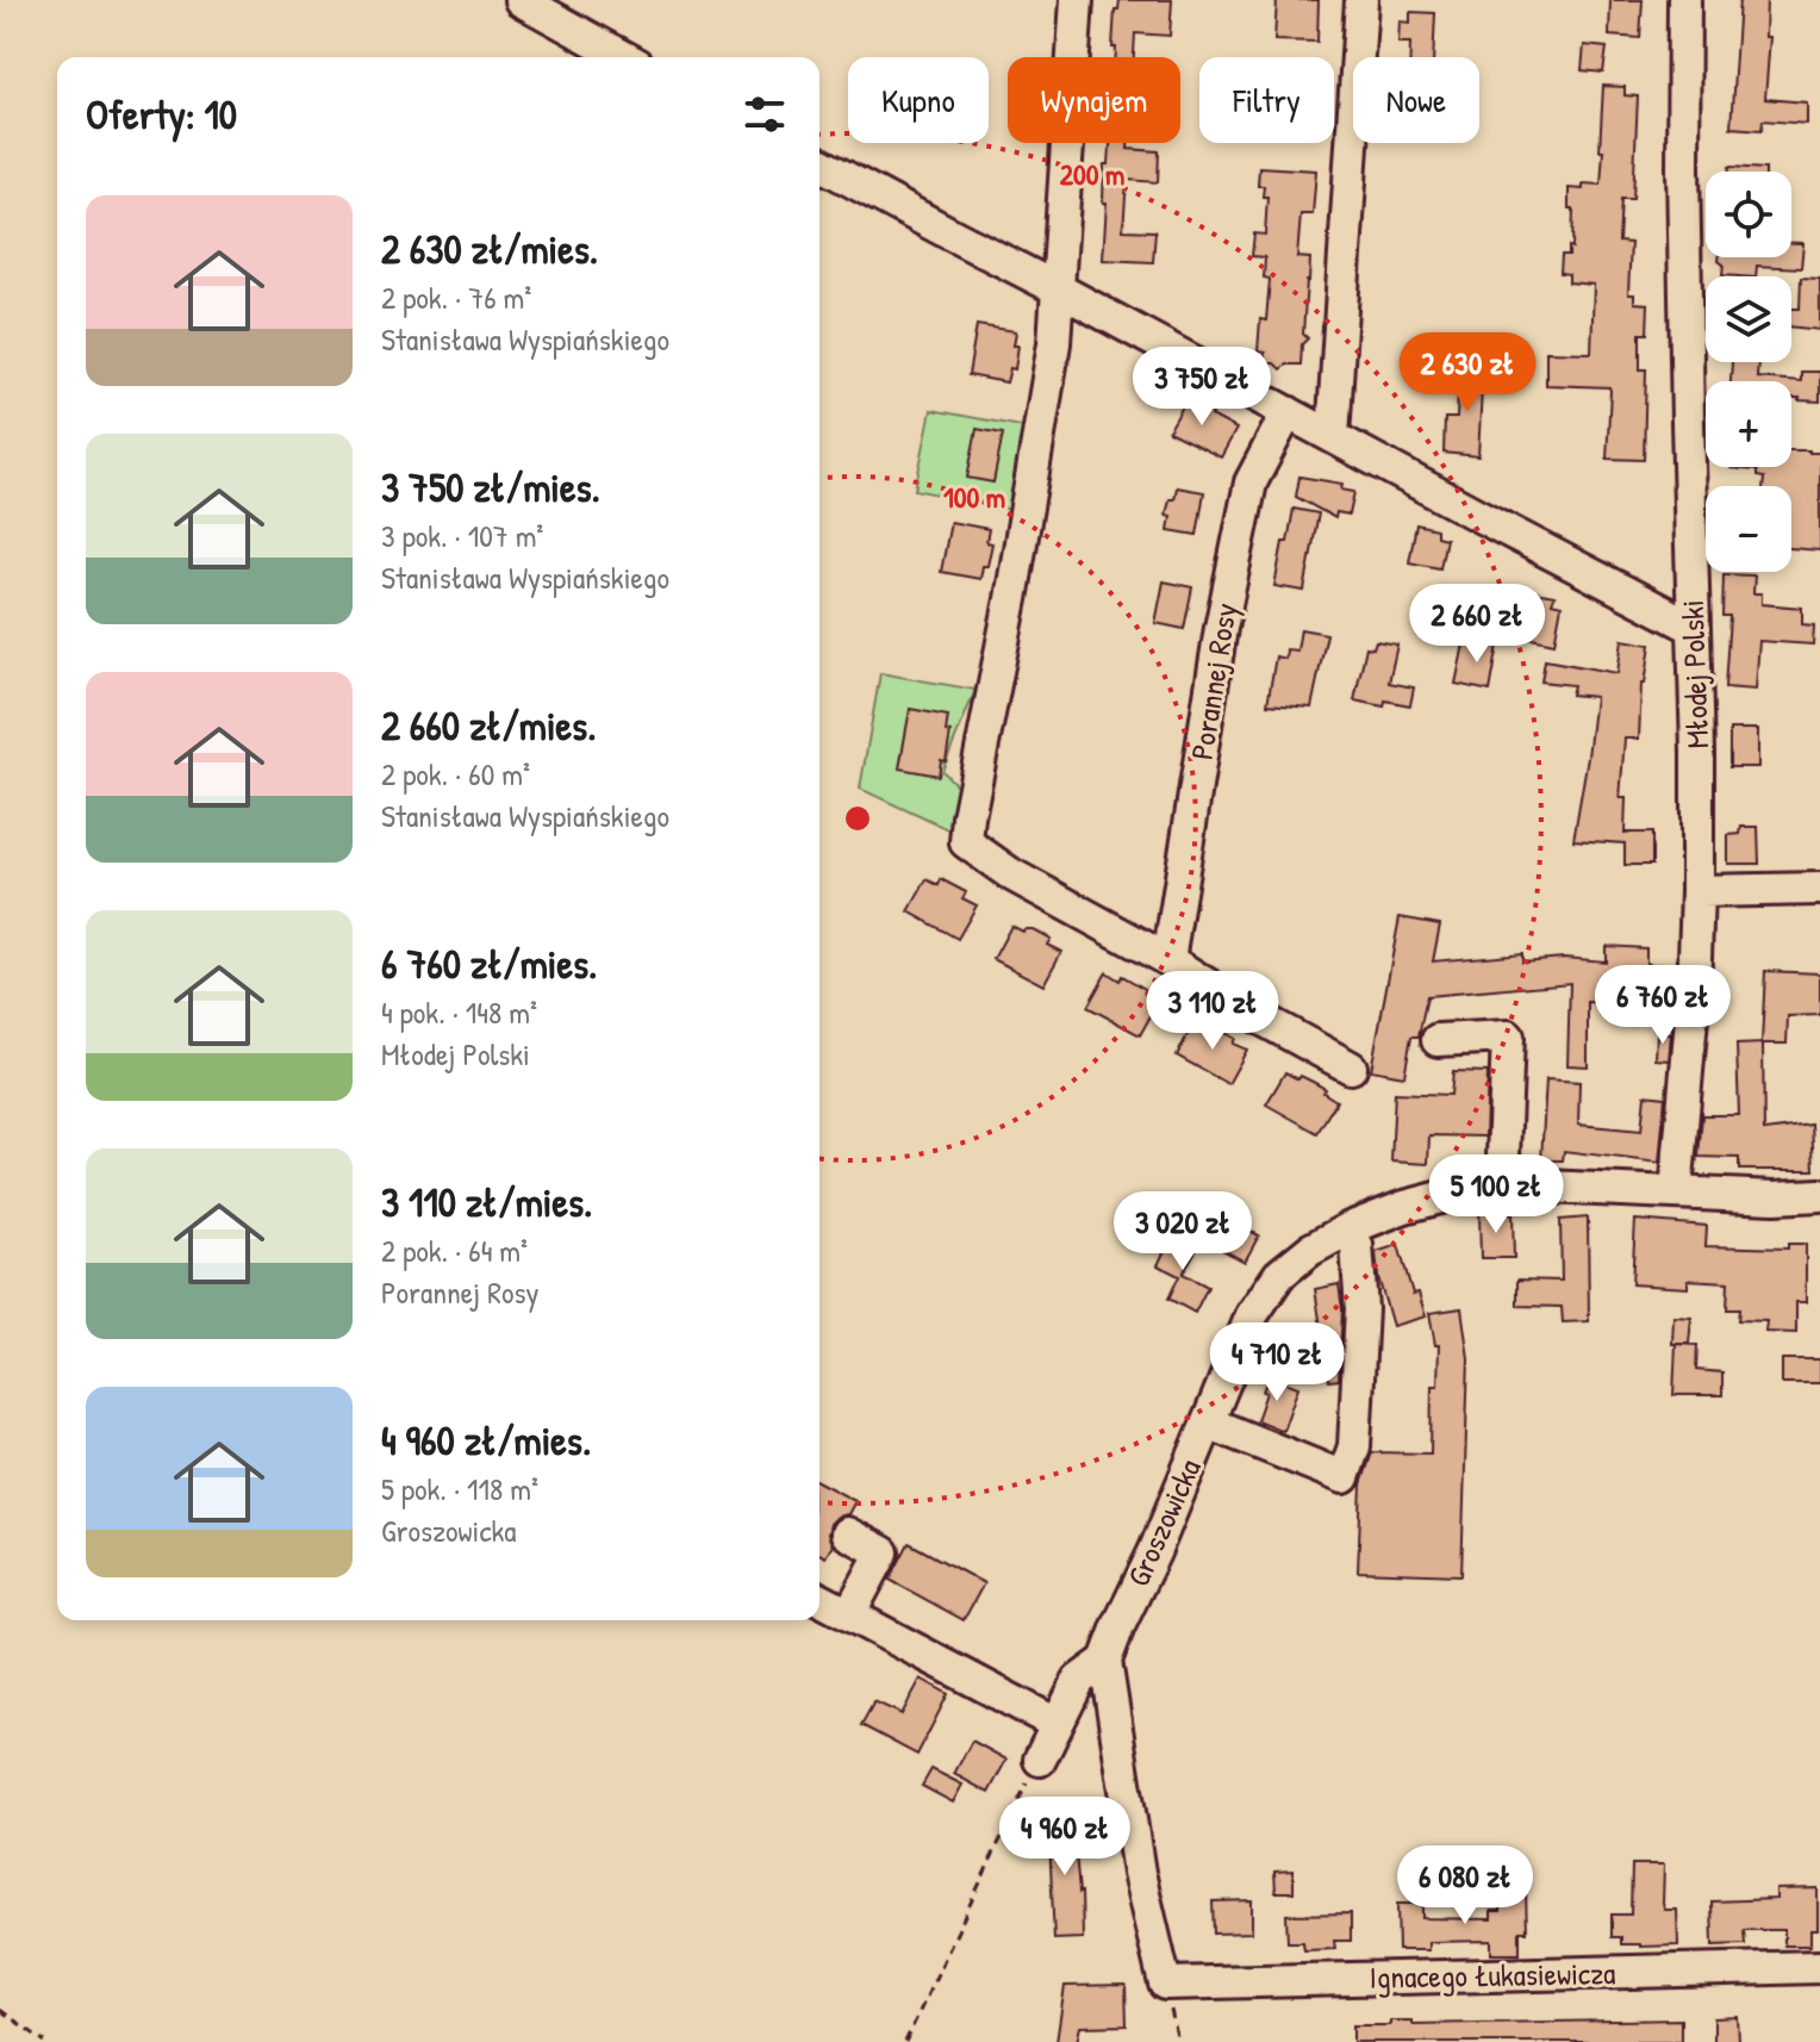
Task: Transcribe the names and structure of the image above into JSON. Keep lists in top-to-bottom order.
{
  "streets": {
    "street": [
      "Młodej Polski",
      "Porannej Rosy",
      "Groszowicka",
      "Ignacego Łukasiewicza"
    ]
  },
  "crossings": [
    ["Młodej Polski", "Groszowicka"]
  ],
  "page": {
    "chip": [
      "Kupno",
      "Wynajem",
      "Filtry",
      "Nowe"
    ],
    "heading": "Oferty: 10",
    "map_buttons": ["+", "−"],
    "list": [
      {
        "name": "2 630 zł/mies.",
        "note": "2 pok. · 76 m² · Stanisława Wyspiańskiego"
      },
      {
        "name": "3 750 zł/mies.",
        "note": "3 pok. · 107 m² · Stanisława Wyspiańskiego"
      },
      {
        "name": "2 660 zł/mies.",
        "note": "2 pok. · 60 m² · Stanisława Wyspiańskiego"
      },
      {
        "name": "6 760 zł/mies.",
        "note": "4 pok. · 148 m² · Młodej Polski"
      },
      {
        "name": "3 110 zł/mies.",
        "note": "2 pok. · 64 m² · Porannej Rosy"
      },
      {
        "name": "4 960 zł/mies.",
        "note": "5 pok. · 118 m² · Groszowicka"
      }
    ],
    "price": [
      "2 630 zł",
      "3 750 zł",
      "2 660 zł",
      "6 760 zł",
      "3 110 zł",
      "5 100 zł",
      "3 020 zł",
      "4 710 zł",
      "4 960 zł",
      "6 080 zł"
    ]
  },
  "rings": ["200 m", "100 m"]
}
